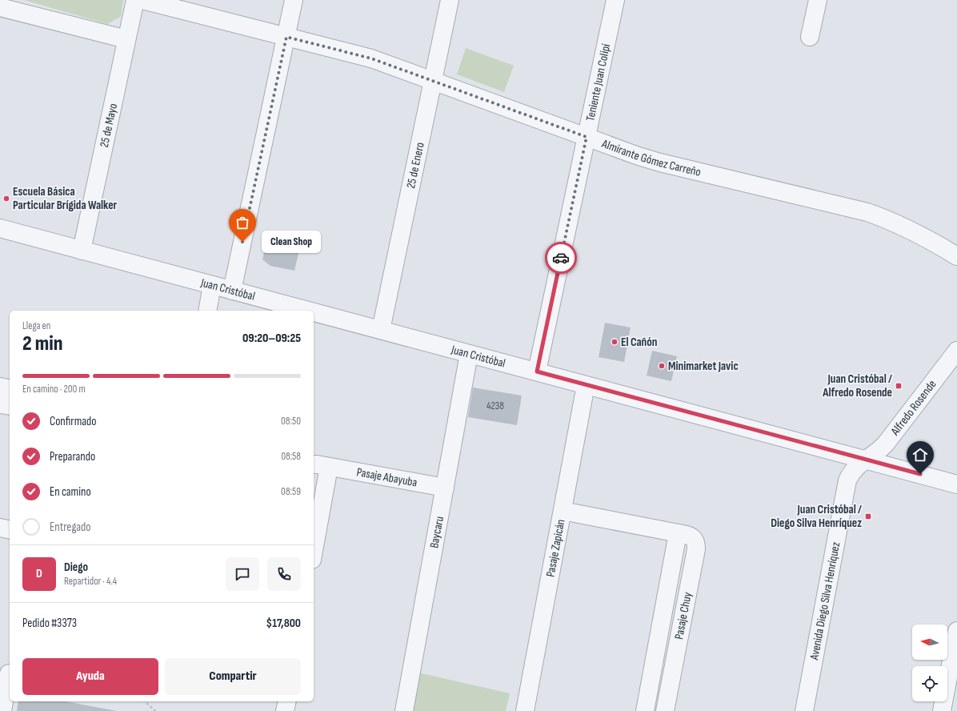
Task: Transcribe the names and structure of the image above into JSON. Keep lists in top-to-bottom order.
{
  "streets": {
    "street": [
      "Teniente Juan Colipí",
      "25 de Mayo",
      "Almirante Gómez Carreño",
      "25 de Enero",
      "Juan Cristóbal",
      "Alfredo Rosende",
      "Pasaje Abayuba",
      "Baycaru",
      "Pasaje Zapicán",
      "Avenida Diego Silva Henríquez",
      "Pasaje Chuy"
    ]
  },
  "crossings": [
    ["Teniente Juan Colipí", "Almirante Gómez Carreño"],
    ["Teniente Juan Colipí", "Juan Cristóbal"],
    ["25 de Mayo", "Juan Cristóbal"],
    ["Almirante Gómez Carreño", "25 de Enero"],
    ["25 de Enero", "Juan Cristóbal"],
    ["Juan Cristóbal", "Alfredo Rosende"],
    ["Juan Cristóbal", "Baycaru"],
    ["Juan Cristóbal", "Pasaje Zapicán"],
    ["Juan Cristóbal", "Avenida Diego Silva Henríquez"],
    ["Alfredo Rosende", "Avenida Diego Silva Henríquez"],
    ["Pasaje Abayuba", "Baycaru"],
    ["Pasaje Zapicán", "Pasaje Chuy"]
  ],
  "places": {
    "other": [
      "Escuela Básica Particular Brígida Walker",
      "Clean Shop",
      "El Cañón",
      "Minimarket Javic"
    ],
    "transit": ["Juan Cristóbal / Alfredo Rosende", "Juan Cristóbal / Diego Silva Henríquez"]
  },
  "house_numbers": ["4238"],
  "north": "left",
  "page": {
    "bubble": "Clean Shop",
    "heading": ["2 min", "Llega en", "09:20–09:25"],
    "panel": [
      "Diego",
      "Repartidor · 4.4",
      "Pedido #3373",
      "$17,800"
    ],
    "bar": "En camino · 200 m",
    "list": [
      ["Confirmado", "08:50"],
      ["Preparando", "08:58"],
      ["En camino", "08:59"],
      "Entregado"
    ],
    "round": "D",
    "buttons": ["Ayuda", "Compartir"]
  }
}
